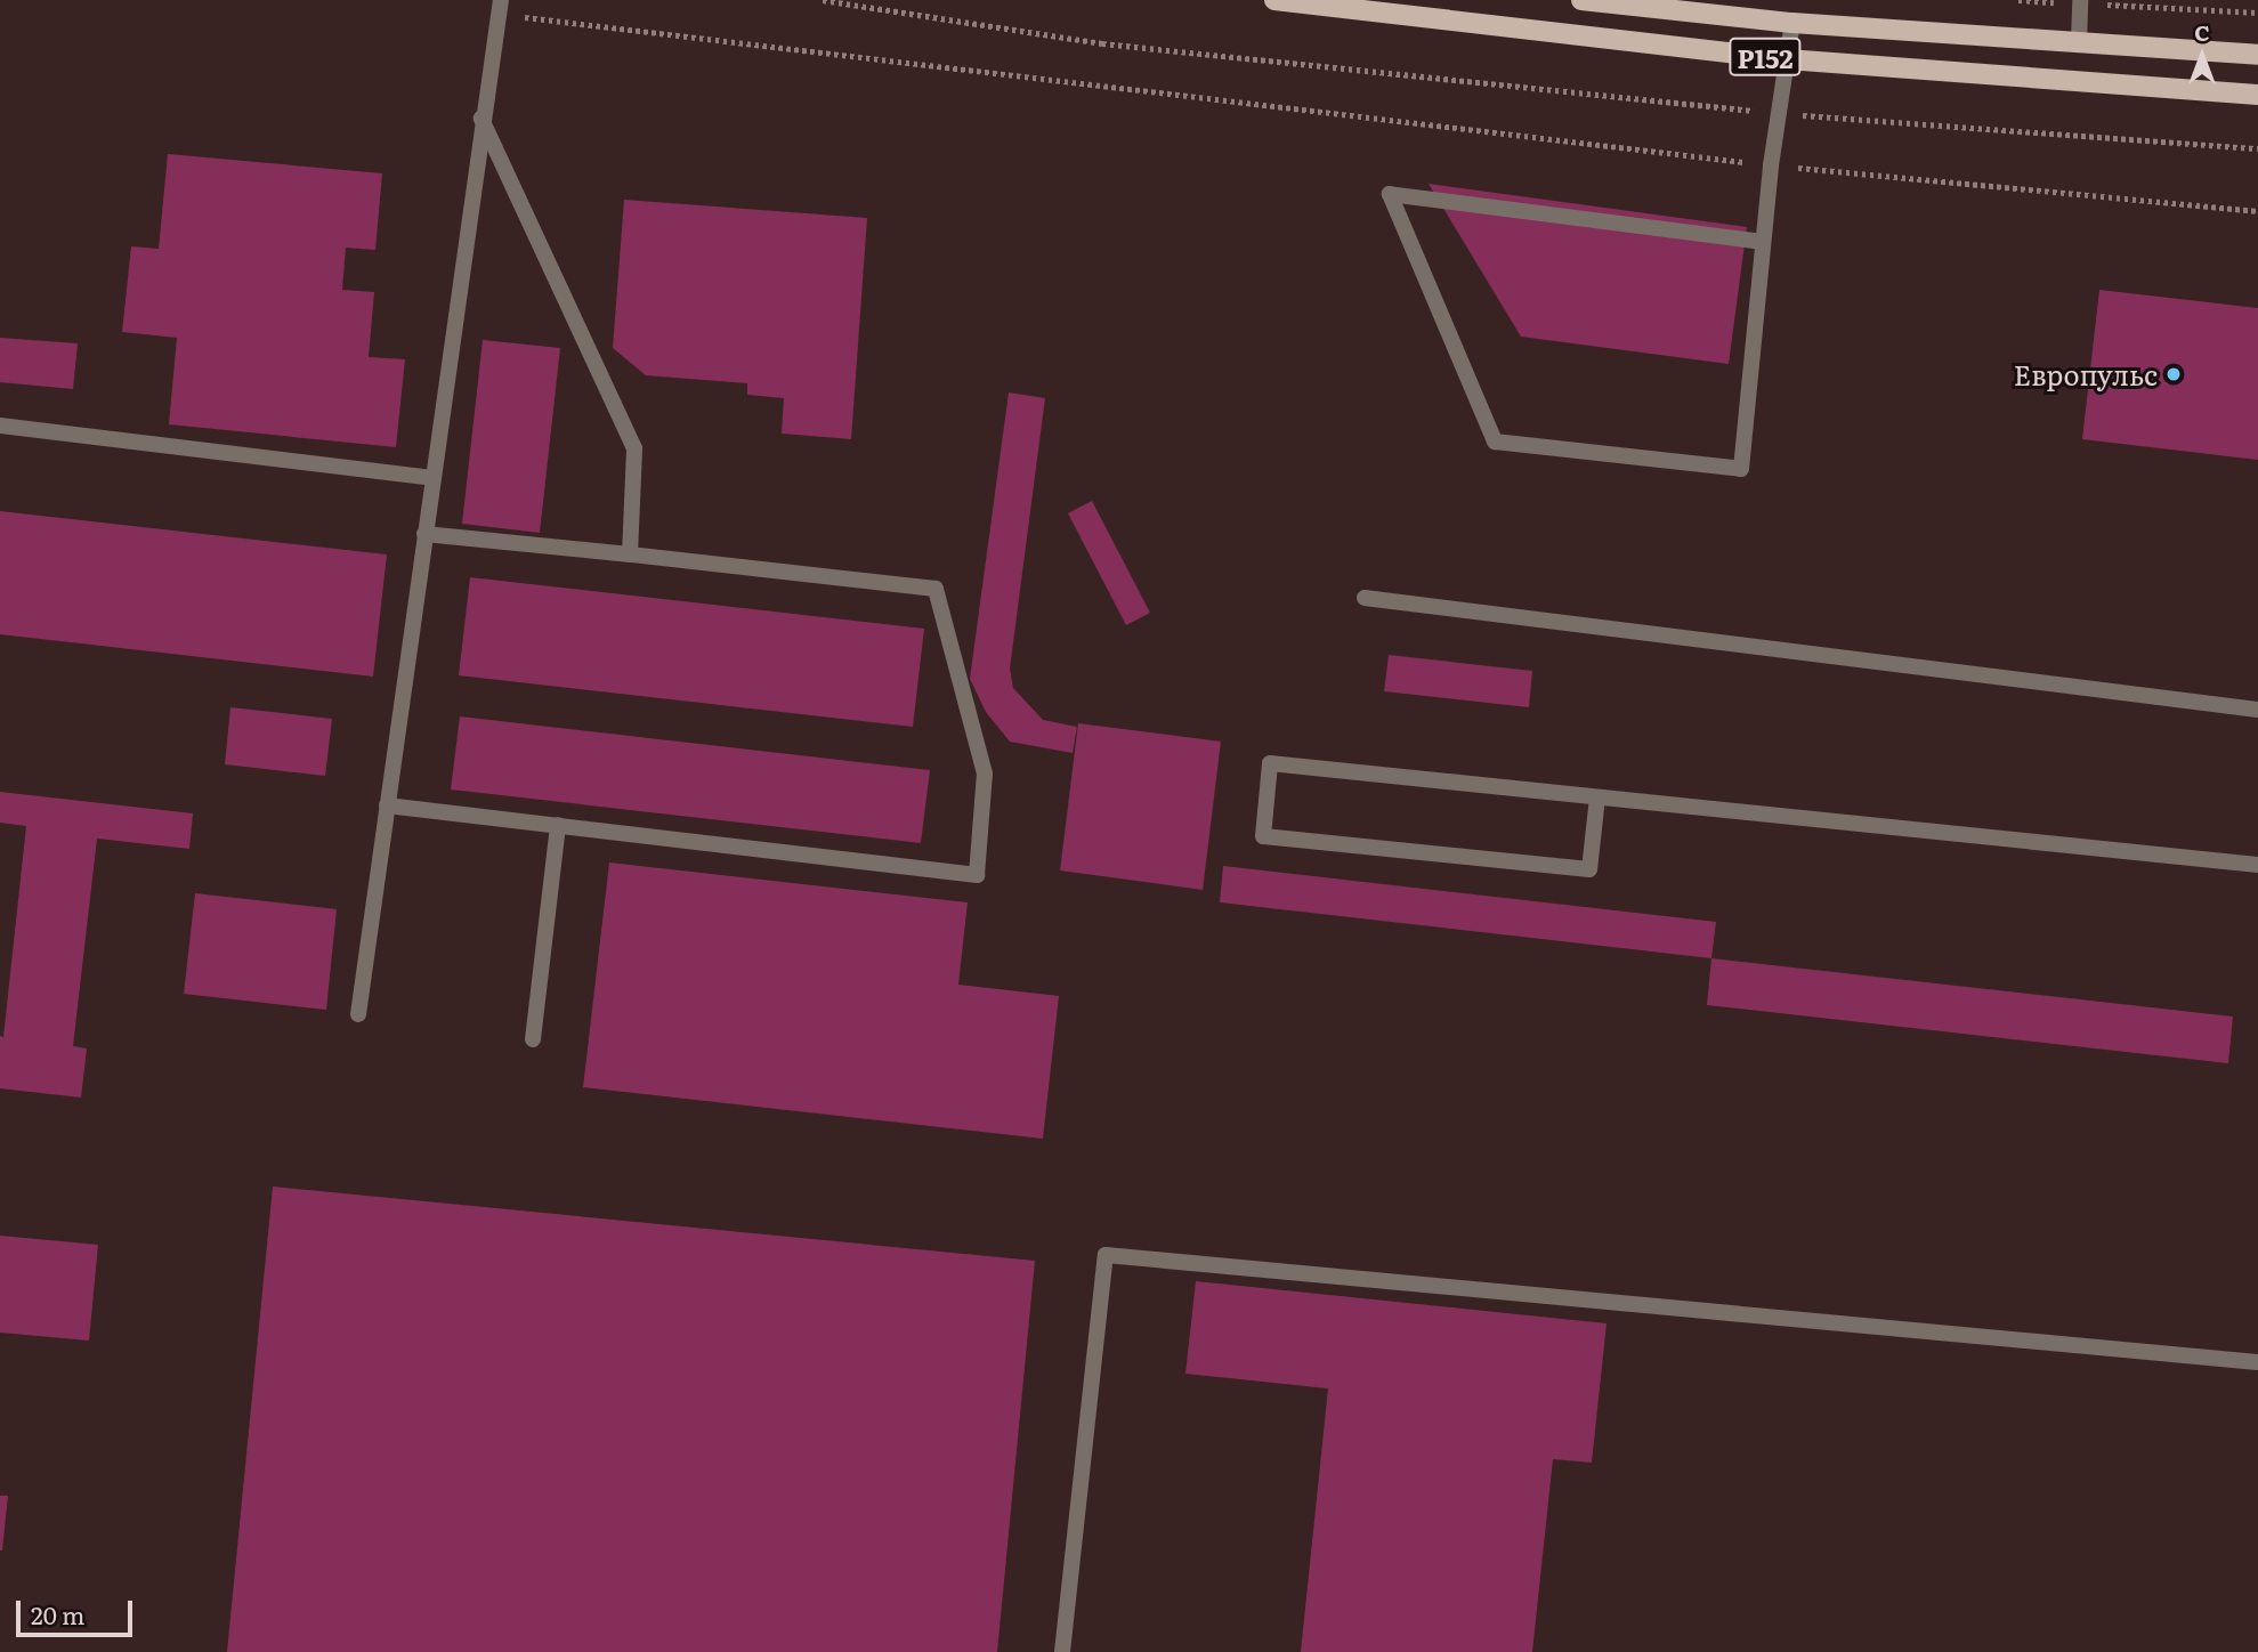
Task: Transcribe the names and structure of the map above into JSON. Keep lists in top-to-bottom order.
{
  "streets": {
    "main road": ["Р152"]
  },
  "places": ["Европульс"],
  "scale_bar": "20 m",
  "north": "top"
}
